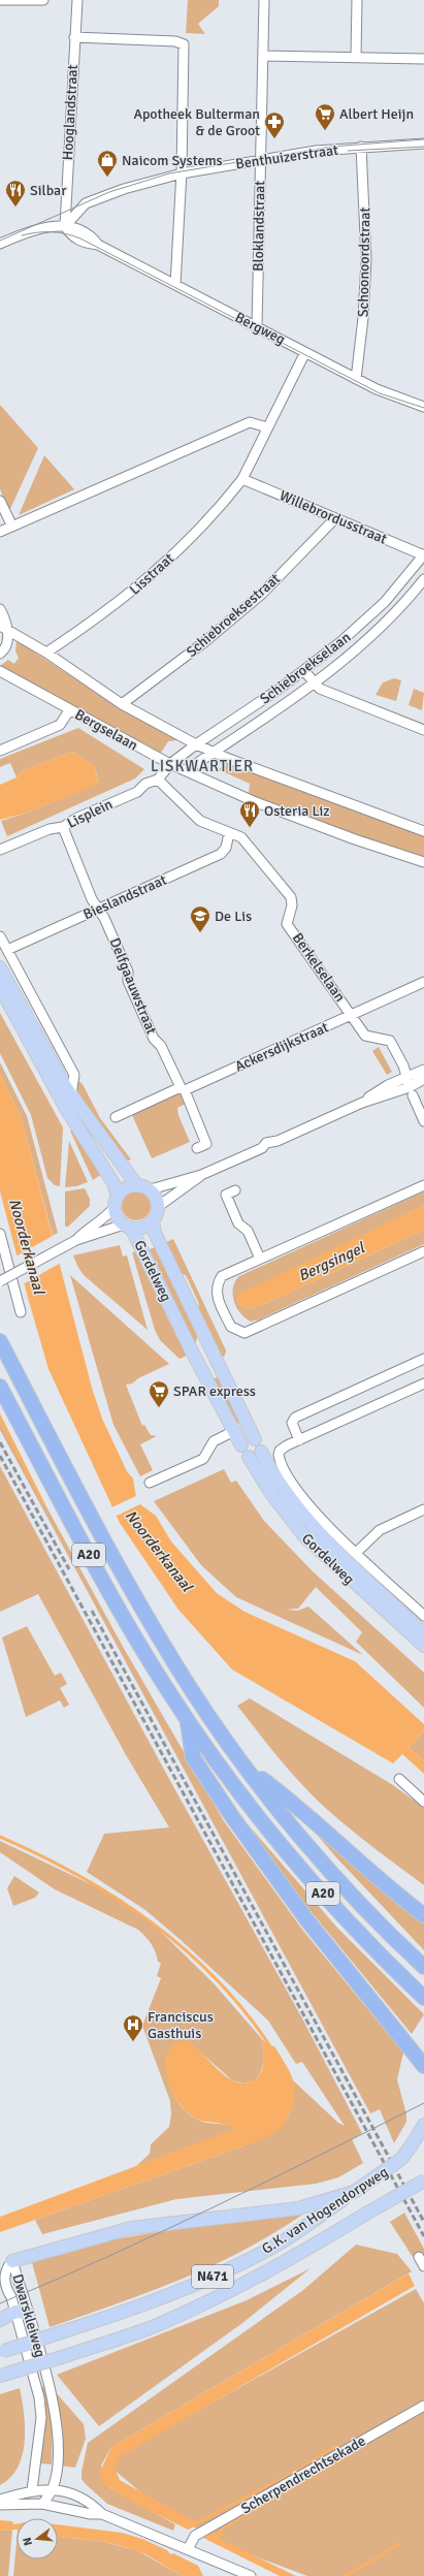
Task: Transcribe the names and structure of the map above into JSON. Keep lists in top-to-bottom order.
{
  "streets": {
    "highway": ["A20"],
    "main road": ["Gordelweg", "G.K. van Hogendorpweg", "N471"],
    "street": [
      "Hooglandstraat",
      "Benthuizerstraat",
      "Bloklandstraat",
      "Schoonoordstraat",
      "Bergweg",
      "Willebrordusstraat",
      "Lisstraat",
      "Schiebroeksestraat",
      "Schiebroekselaan",
      "Bergselaan",
      "Lisplein",
      "Bieslandstraat",
      "Berkelselaan",
      "Delfgaauwstraat",
      "Ackersdijkstraat",
      "Dwarskleiweg",
      "Scherpendrechtsekade"
    ]
  },
  "crossings": [
    ["Hooglandstraat", "Benthuizerstraat"],
    ["Hooglandstraat", "Bergweg"],
    ["Benthuizerstraat", "Bloklandstraat"],
    ["Benthuizerstraat", "Schoonoordstraat"],
    ["Benthuizerstraat", "Bergweg"],
    ["Bloklandstraat", "Bergweg"],
    ["Schoonoordstraat", "Bergweg"],
    ["Bergweg", "Lisstraat"],
    ["Willebrordusstraat", "Lisstraat"],
    ["Willebrordusstraat", "Schiebroeksestraat"],
    ["Willebrordusstraat", "Schiebroekselaan"],
    ["Schiebroekselaan", "Bergselaan"],
    ["Schiebroekselaan", "Lisplein"],
    ["Bergselaan", "Lisplein"],
    ["Lisplein", "Delfgaauwstraat"],
    ["Bieslandstraat", "Berkelselaan"],
    ["Bieslandstraat", "Delfgaauwstraat"],
    ["Berkelselaan", "Ackersdijkstraat"],
    ["Delfgaauwstraat", "Ackersdijkstraat"]
  ],
  "districts": ["LISKWARTIER"],
  "water": ["Noorderkanaal", "Bergsingel"],
  "places": {
    "supermarket": ["Albert Heijn", "SPAR express"],
    "pharmacy": ["Apotheek Bulterman & de Groot"],
    "shop": ["Naicom Systems"],
    "restaurant": ["Silbar", "Osteria Liz"],
    "school or university": ["De Lis"],
    "hospital": ["Franciscus Gasthuis"]
  },
  "north": "left"
}
